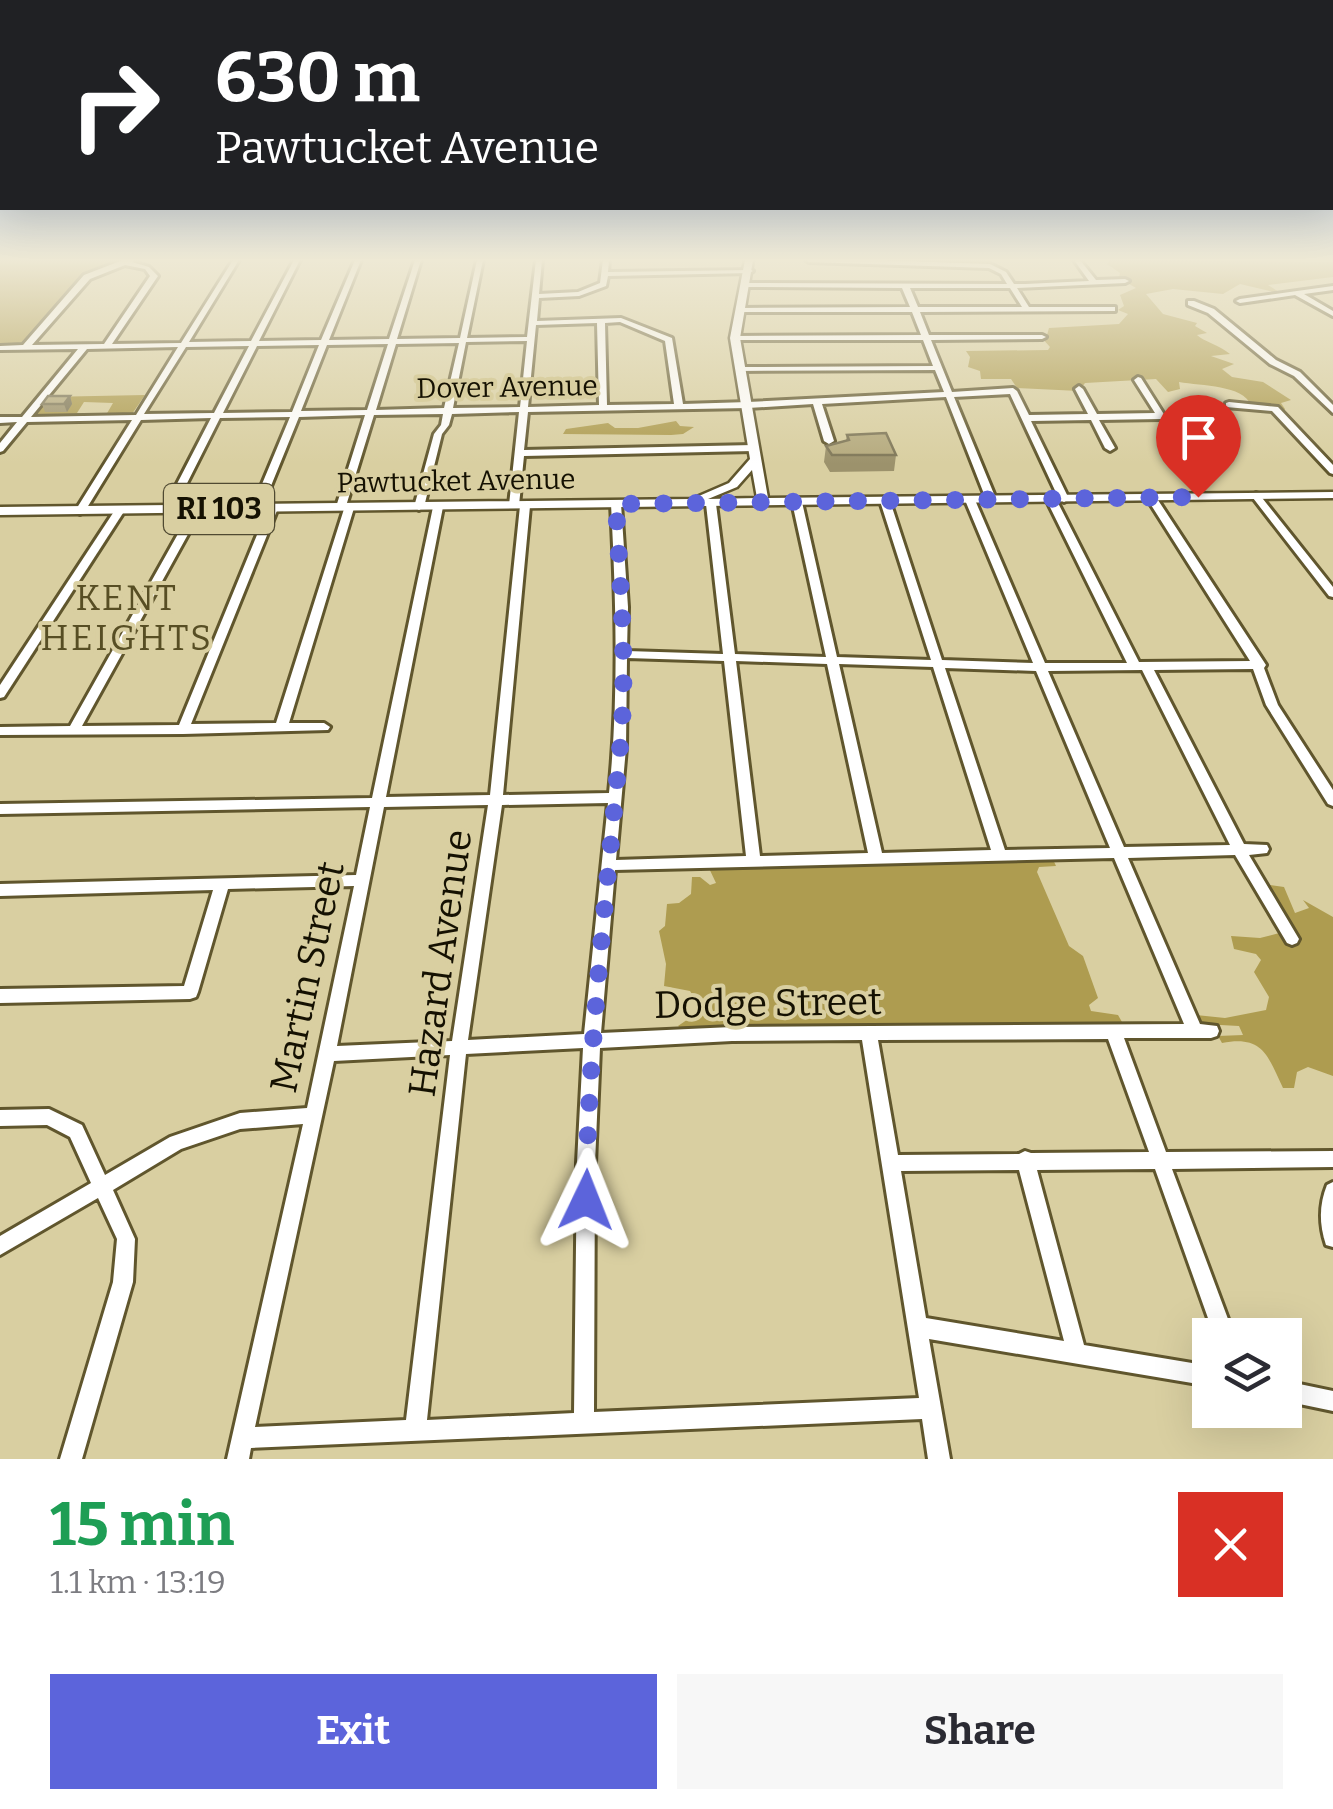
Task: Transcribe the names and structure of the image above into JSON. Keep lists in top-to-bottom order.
{
  "streets": {
    "main road": ["Pawtucket Avenue", "RI 103"],
    "street": [
      "Dover Avenue",
      "Hazard Avenue",
      "Martin Street",
      "Dodge Street"
    ]
  },
  "crossings": [
    ["Dover Avenue", "Hazard Avenue"],
    ["Pawtucket Avenue", "Hazard Avenue"],
    ["Pawtucket Avenue", "Martin Street"],
    ["Hazard Avenue", "Dodge Street"],
    ["Martin Street", "Dodge Street"]
  ],
  "districts": ["KENT HEIGHTS"],
  "page": {
    "turn": ["630 m", "Pawtucket Avenue"],
    "heading": ["15 min", "1.1 km · 13:19"],
    "buttons": ["Exit", "Share"]
  }
}
